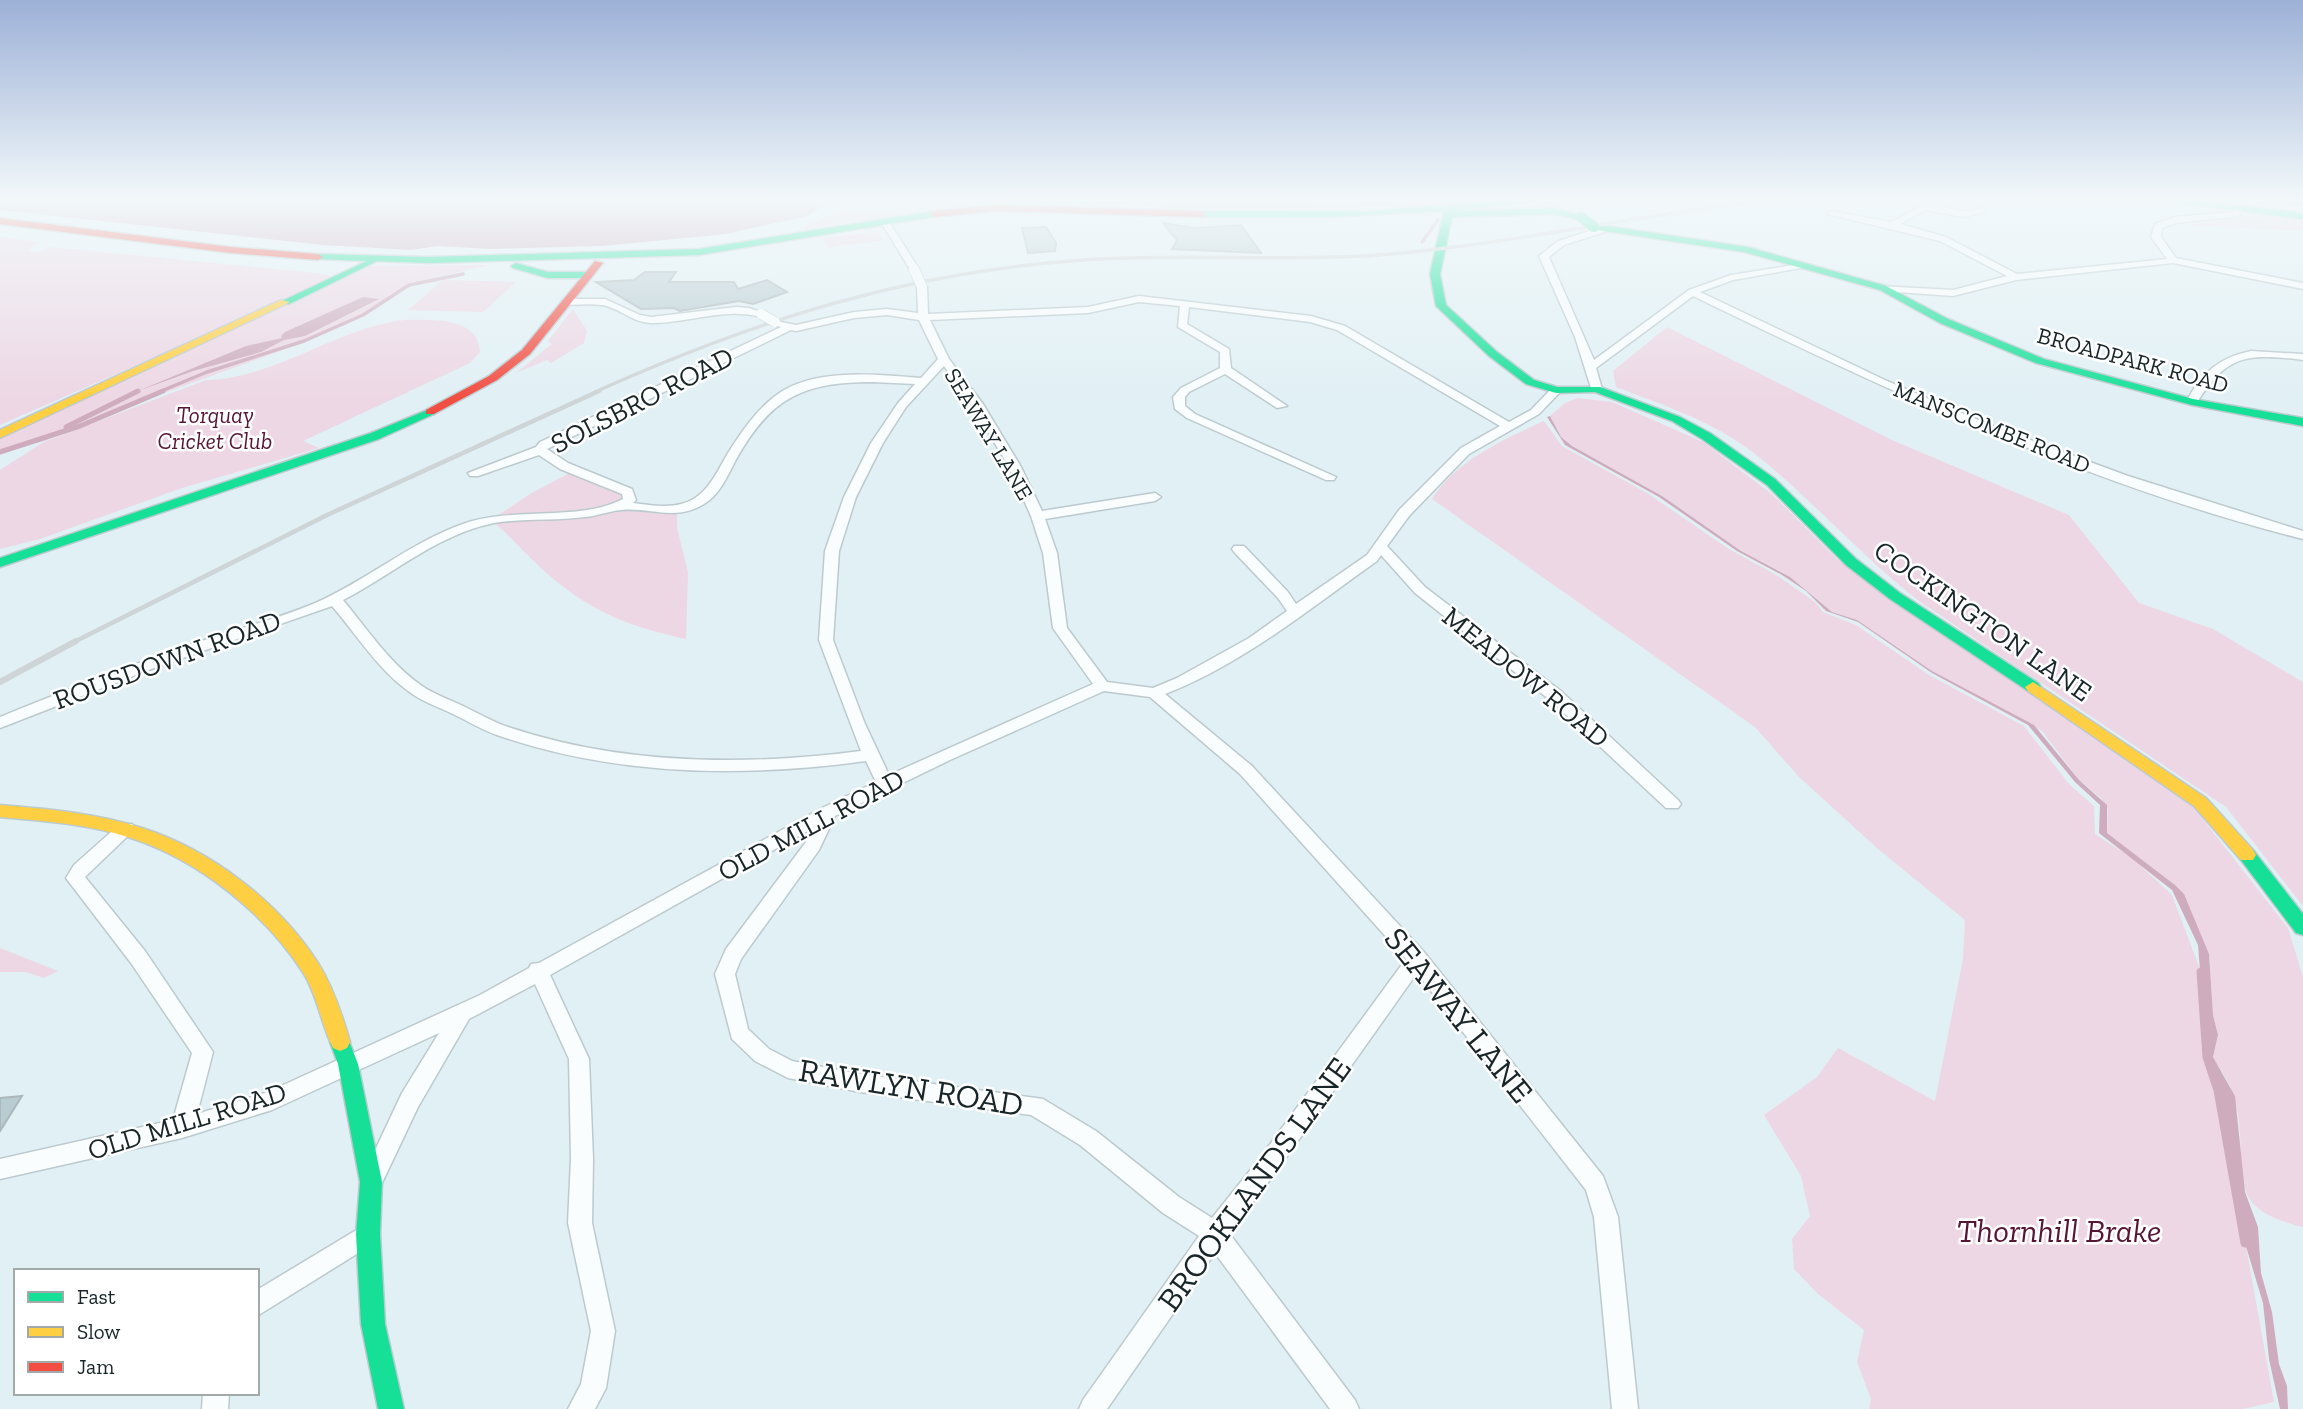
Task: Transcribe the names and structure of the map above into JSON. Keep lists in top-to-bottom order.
{
  "streets": {
    "main road": ["BROADPARK ROAD", "COCKINGTON LANE"],
    "street": [
      "SOLSBRO ROAD",
      "MANSCOMBE ROAD",
      "SEAWAY LANE",
      "ROUSDOWN ROAD",
      "MEADOW ROAD",
      "OLD MILL ROAD",
      "RAWLYN ROAD",
      "BROOKLANDS LANE"
    ]
  },
  "crossings": [
    ["SOLSBRO ROAD", "SEAWAY LANE"],
    ["SEAWAY LANE", "OLD MILL ROAD"],
    ["SEAWAY LANE", "BROOKLANDS LANE"],
    ["OLD MILL ROAD", "RAWLYN ROAD"],
    ["RAWLYN ROAD", "BROOKLANDS LANE"]
  ],
  "parks": ["Torquay Cricket Club", "Thornhill Brake"],
  "legend": ["Fast", "Slow", "Jam"]
}
